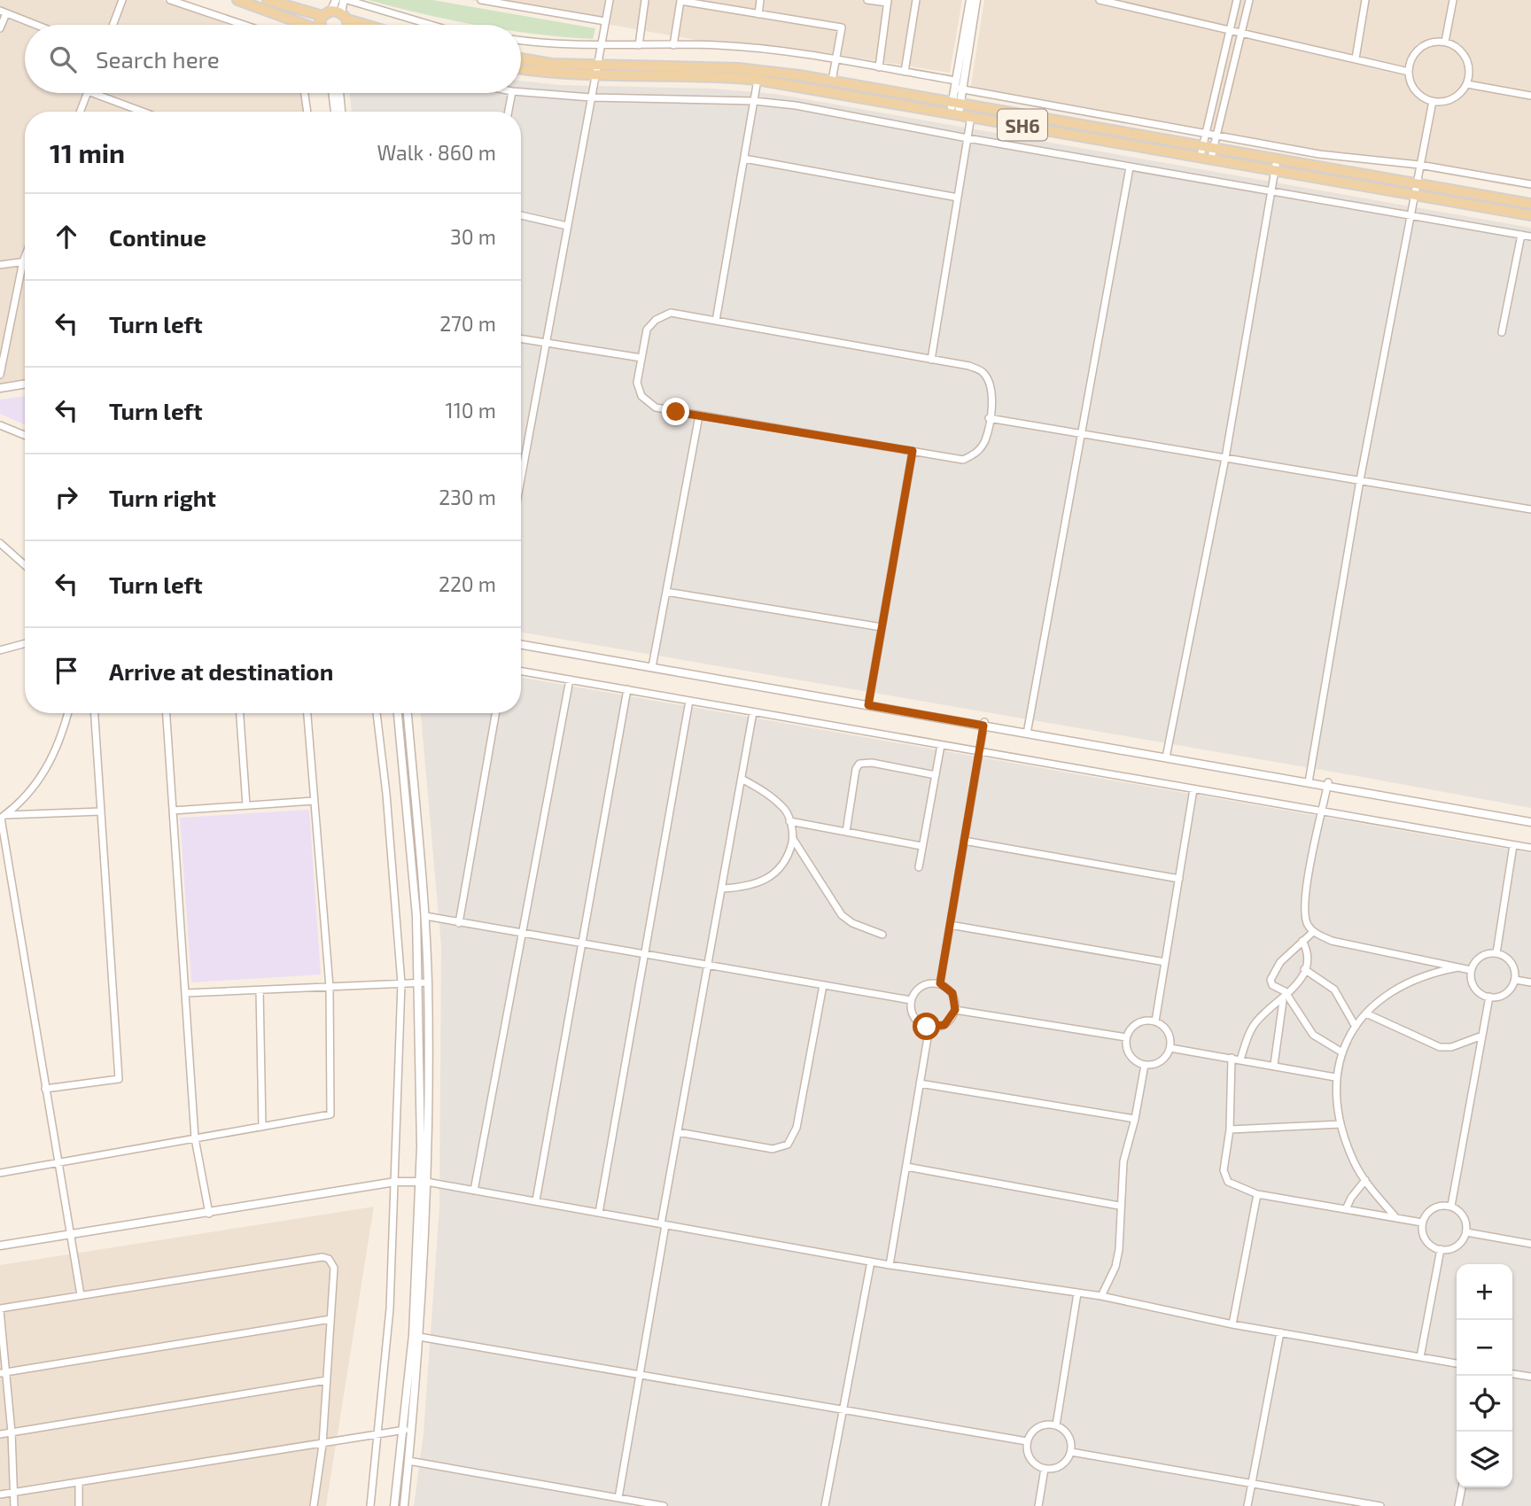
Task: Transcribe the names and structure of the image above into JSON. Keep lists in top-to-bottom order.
{
  "streets": {
    "main road": ["SH6"]
  },
  "page": {
    "search": "Search here",
    "heading": ["11 min", "Walk · 860 m"],
    "list": [
      ["Continue", "30 m"],
      ["Turn left", "270 m"],
      ["Turn left", "110 m"],
      ["Turn right", "230 m"],
      ["Turn left", "220 m"],
      "Arrive at destination"
    ],
    "map_buttons": ["+", "−"]
  }
}
